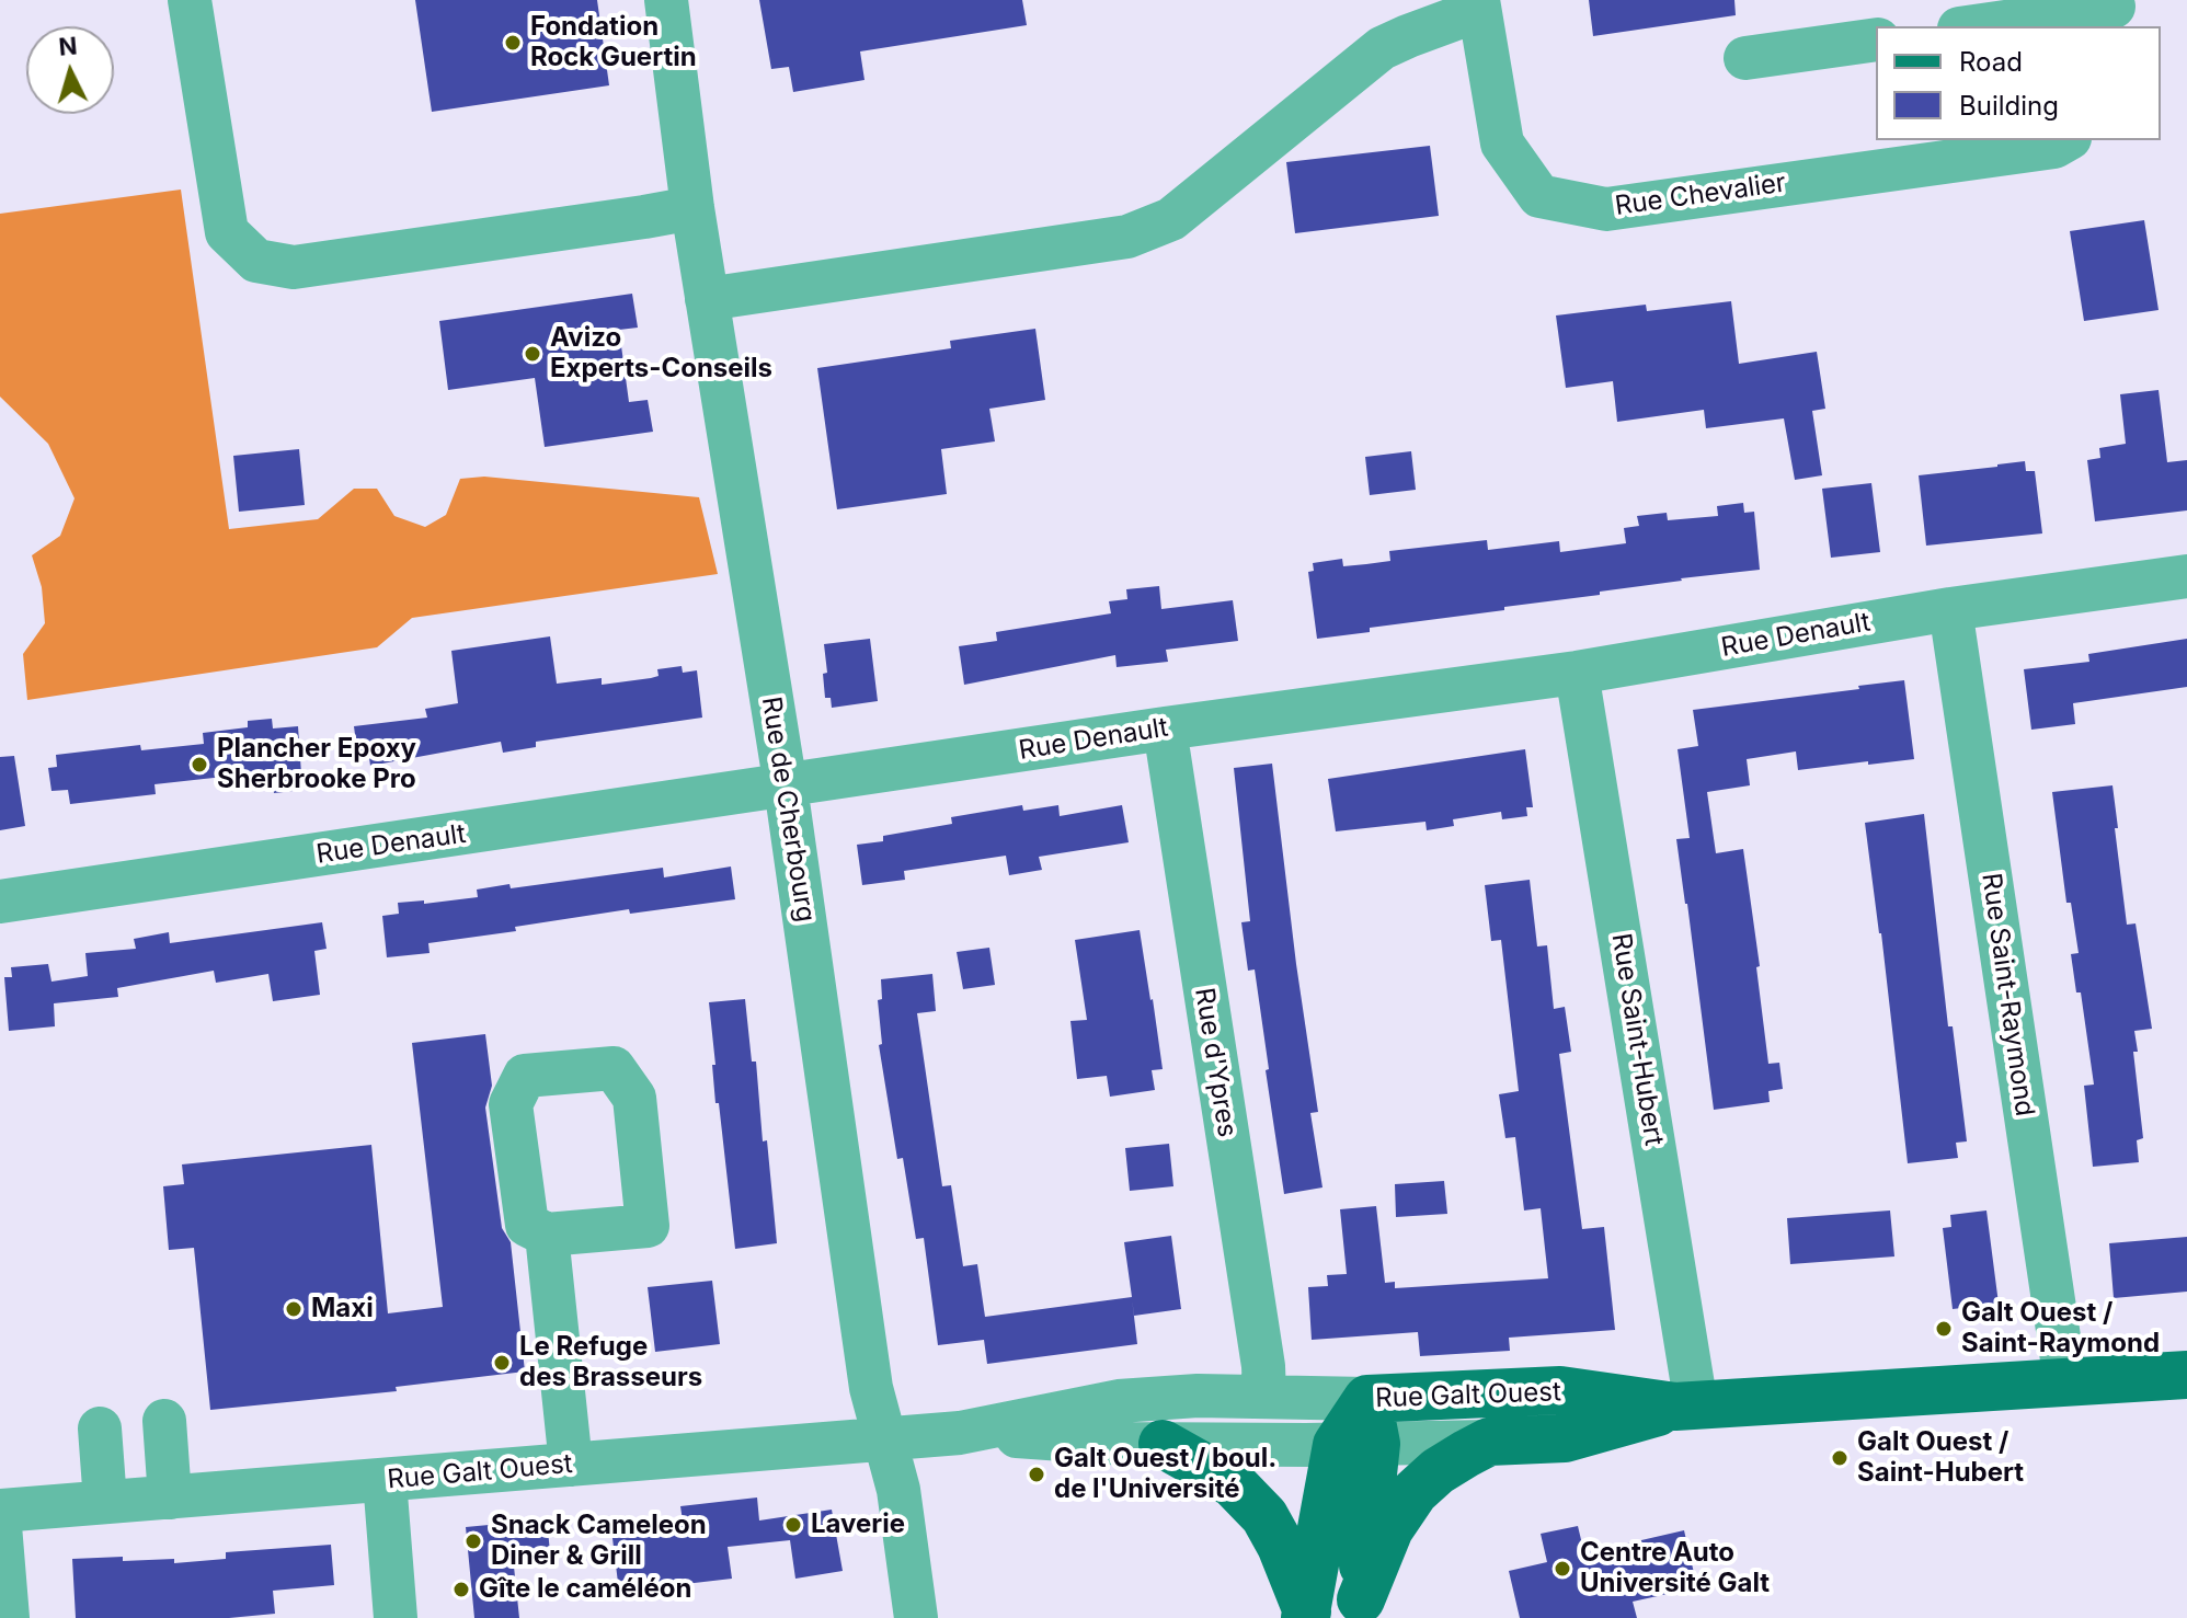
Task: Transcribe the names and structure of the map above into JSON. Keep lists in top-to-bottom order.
{
  "streets": {
    "main road": ["Rue Galt Ouest"],
    "street": [
      "Rue Chevalier",
      "Rue Denault",
      "Rue de Cherbourg",
      "Rue Saint-Raymond",
      "Rue Saint-Hubert",
      "Rue d'Ypres"
    ]
  },
  "crossings": [
    ["Rue Denault", "Rue de Cherbourg"],
    ["Rue Denault", "Rue Saint-Raymond"],
    ["Rue Denault", "Rue Saint-Hubert"],
    ["Rue Denault", "Rue d'Ypres"],
    ["Rue de Cherbourg", "Rue Galt Ouest"],
    ["Rue Saint-Raymond", "Rue Galt Ouest"],
    ["Rue Saint-Hubert", "Rue Galt Ouest"],
    ["Rue d'Ypres", "Rue Galt Ouest"]
  ],
  "places": [
    "Fondation Rock Guertin",
    "Avizo Experts-Conseils",
    "Plancher Epoxy Sherbrooke Pro",
    "Maxi",
    "Galt Ouest / Saint-Raymond",
    "Le Refuge des Brasseurs",
    "Galt Ouest / Saint-Hubert",
    "Galt Ouest / boul. de l'Université",
    "Laverie",
    "Snack Cameleon Diner & Grill",
    "Centre Auto Université Galt",
    "Gîte le caméléon"
  ],
  "legend": ["Road", "Building"],
  "north": "top"
}
